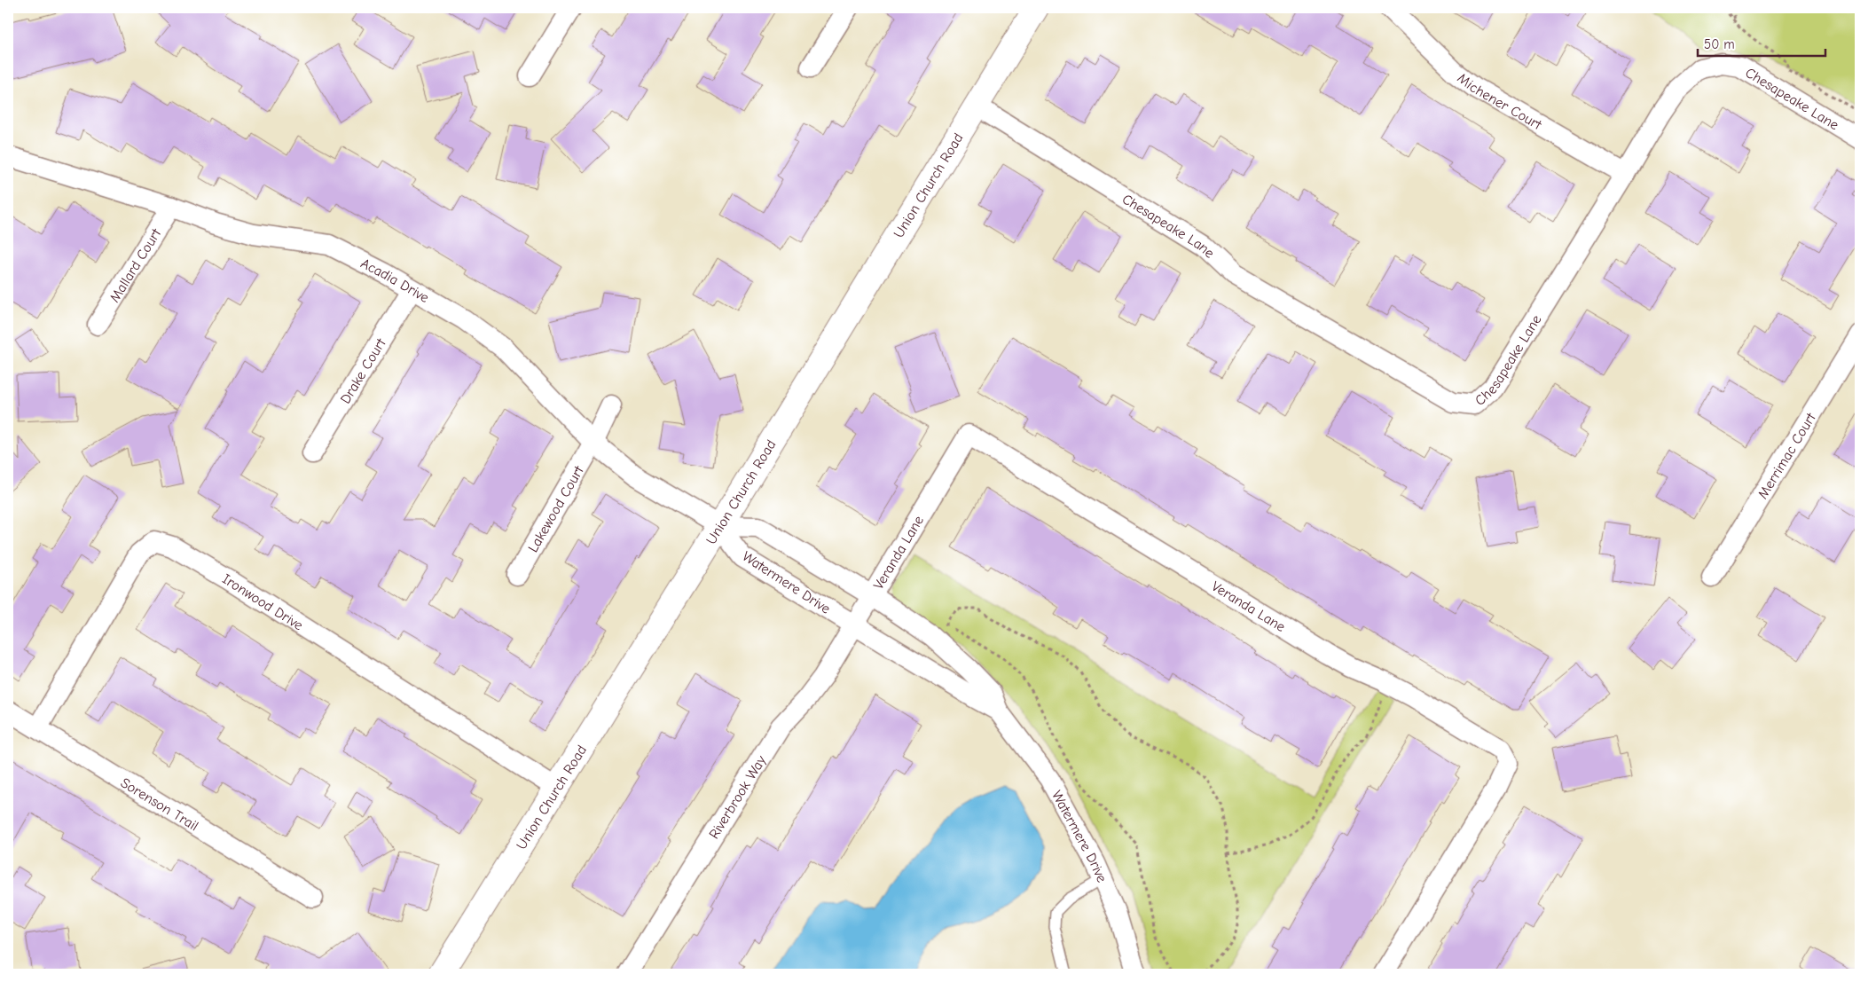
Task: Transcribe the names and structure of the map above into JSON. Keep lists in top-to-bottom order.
{
  "streets": {
    "street": [
      "Chesapeake Lane",
      "Michener Court",
      "Union Church Road",
      "Mallard Court",
      "Acadia Drive",
      "Drake Court",
      "Merrimac Court",
      "Lakewood Court",
      "Veranda Lane",
      "Watermere Drive",
      "Ironwood Drive",
      "Riverbrook Way",
      "Sorenson Trail"
    ]
  },
  "crossings": [
    ["Chesapeake Lane", "Michener Court"],
    ["Chesapeake Lane", "Union Church Road"],
    ["Union Church Road", "Acadia Drive"],
    ["Union Church Road", "Watermere Drive"],
    ["Union Church Road", "Ironwood Drive"],
    ["Mallard Court", "Acadia Drive"],
    ["Acadia Drive", "Drake Court"],
    ["Acadia Drive", "Lakewood Court"],
    ["Acadia Drive", "Watermere Drive"],
    ["Veranda Lane", "Watermere Drive"],
    ["Veranda Lane", "Riverbrook Way"],
    ["Watermere Drive", "Riverbrook Way"],
    ["Ironwood Drive", "Sorenson Trail"]
  ],
  "scale_bar": "50 m"
}
